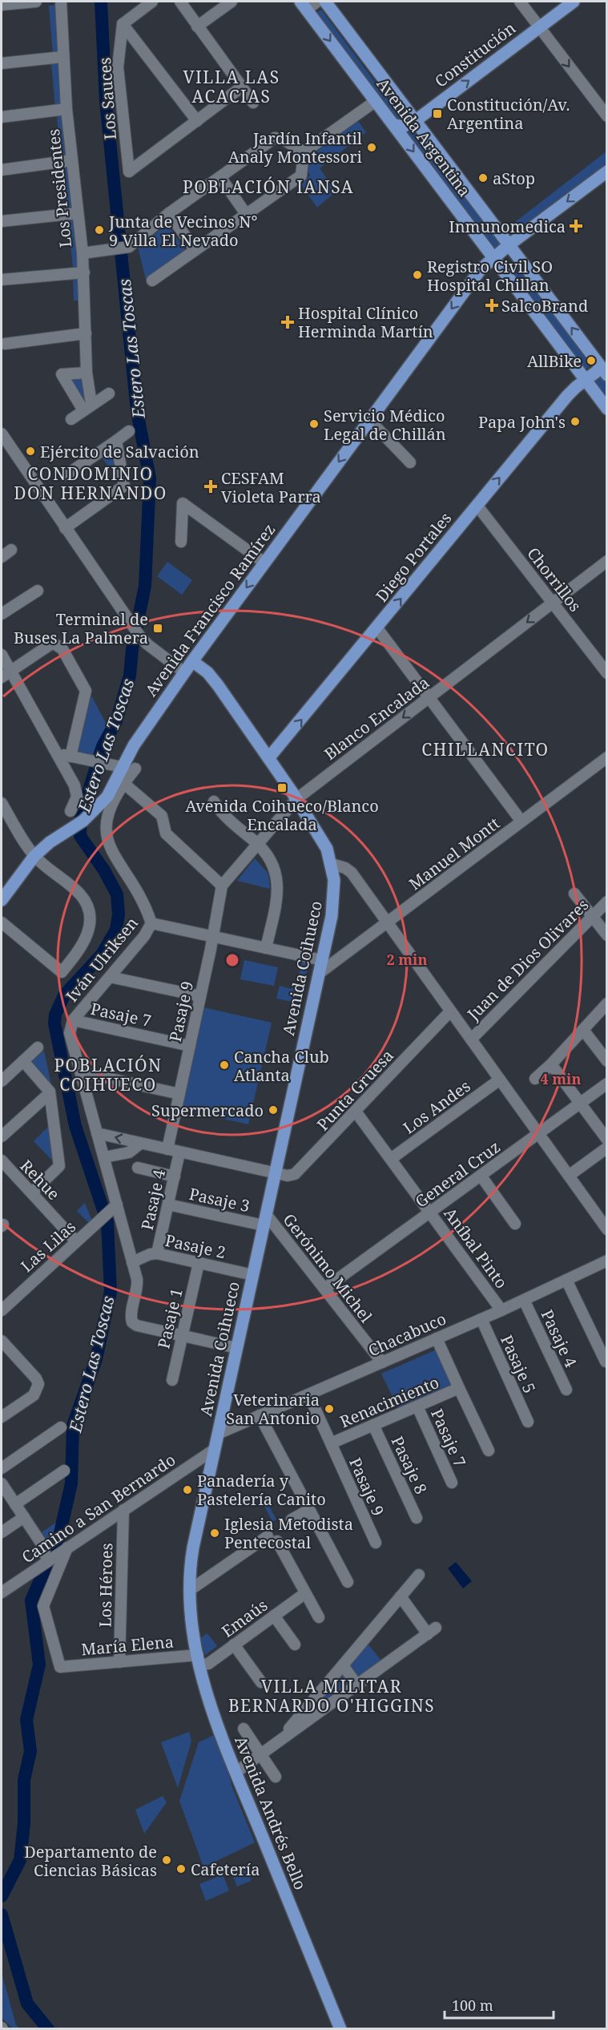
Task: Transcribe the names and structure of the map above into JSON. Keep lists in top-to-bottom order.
{
  "streets": {
    "main road": [
      "Constitución",
      "Avenida Argentina",
      "Diego Portales",
      "Avenida Francisco Ramírez",
      "Avenida Coihueco",
      "Avenida Andrés Bello"
    ],
    "street": [
      "Los Sauces",
      "Los Presidentes",
      "Chorrillos",
      "Blanco Encalada",
      "Manuel Montt",
      "Iván Ulriksen",
      "Juan de Dios Olivares",
      "Pasaje 9",
      "Pasaje 7",
      "Punta Gruesa",
      "Los Andes",
      "General Cruz",
      "Rehue",
      "Pasaje 4",
      "Pasaje 3",
      "Las Lilas",
      "Pasaje 2",
      "Aníbal Pinto",
      "Gerónimo Michel",
      "Pasaje 1",
      "Chacabuco",
      "Pasaje 5",
      "Renacimiento",
      "Pasaje 8",
      "Camino a San Bernardo",
      "Los Héroes",
      "Emaús",
      "María Elena"
    ]
  },
  "crossings": [
    ["Constitución", "Avenida Argentina"],
    ["Avenida Argentina", "Diego Portales"],
    ["Avenida Argentina", "Avenida Francisco Ramírez"],
    ["Diego Portales", "Chorrillos"],
    ["Diego Portales", "Avenida Coihueco"],
    ["Chorrillos", "Blanco Encalada"],
    ["Avenida Francisco Ramírez", "Iván Ulriksen"],
    ["Avenida Francisco Ramírez", "Avenida Coihueco"],
    ["Blanco Encalada", "Avenida Coihueco"],
    ["Manuel Montt", "Avenida Coihueco"],
    ["Iván Ulriksen", "Pasaje 7"],
    ["Iván Ulriksen", "Punta Gruesa"],
    ["Iván Ulriksen", "Las Lilas"],
    ["Iván Ulriksen", "Pasaje 2"],
    ["Iván Ulriksen", "Pasaje 1"],
    ["Avenida Coihueco", "Punta Gruesa"],
    ["Avenida Coihueco", "Pasaje 3"],
    ["Avenida Coihueco", "Pasaje 2"],
    ["Avenida Coihueco", "Gerónimo Michel"],
    ["Avenida Coihueco", "Chacabuco"],
    ["Avenida Coihueco", "Avenida Andrés Bello"],
    ["Pasaje 9", "Pasaje 7"],
    ["Pasaje 9", "Punta Gruesa"],
    ["Pasaje 9", "Renacimiento"],
    ["Pasaje 7", "Renacimiento"],
    ["Punta Gruesa", "Pasaje 4"],
    ["Punta Gruesa", "Aníbal Pinto"],
    ["Los Andes", "Aníbal Pinto"],
    ["General Cruz", "Aníbal Pinto"],
    ["General Cruz", "Gerónimo Michel"],
    ["Rehue", "Las Lilas"],
    ["Pasaje 4", "Pasaje 3"],
    ["Pasaje 4", "Pasaje 2"],
    ["Pasaje 4", "Chacabuco"],
    ["Pasaje 3", "Gerónimo Michel"],
    ["Pasaje 2", "Pasaje 1"],
    ["Aníbal Pinto", "Chacabuco"],
    ["Gerónimo Michel", "Chacabuco"],
    ["Chacabuco", "Pasaje 5"],
    ["Chacabuco", "Renacimiento"],
    ["Chacabuco", "Avenida Andrés Bello"],
    ["Renacimiento", "Pasaje 8"],
    ["Camino a San Bernardo", "Los Héroes"],
    ["Camino a San Bernardo", "María Elena"],
    ["Camino a San Bernardo", "Avenida Andrés Bello"],
    ["Los Héroes", "María Elena"],
    ["Emaús", "María Elena"],
    ["Emaús", "Avenida Andrés Bello"],
    ["María Elena", "Avenida Andrés Bello"]
  ],
  "one_way": [
    "Constitución",
    "Diego Portales",
    "Avenida Francisco Ramírez",
    "Blanco Encalada"
  ],
  "districts": [
    "VILLA LAS ACACIAS",
    "POBLACIÓN IANSA",
    "CONDOMINIO DON HERNANDO",
    "CHILLANCITO",
    "POBLACIÓN COIHUECO",
    "VILLA MILITAR BERNARDO O'HIGGINS"
  ],
  "water": ["Estero Las Toscas"],
  "places": {
    "transit": ["Constitución/Av. Argentina", "Terminal de Buses La Palmera", "Avenida Coihueco/Blanco Encalada"],
    "other": [
      "Jardín Infantil Analy Montessori",
      "aStop",
      "Junta de Vecinos N° 9 Villa El Nevado",
      "Registro Civil SO Hospital Chillan",
      "AllBike",
      "Papa John's",
      "Servicio Médico Legal de Chillán",
      "Ejército de Salvación",
      "Cancha Club Atlanta",
      "Supermercado",
      "Veterinaria San Antonio",
      "Panadería y Pastelería Canito",
      "Iglesia Metodista Pentecostal",
      "Departamento de Ciencias Básicas",
      "Cafetería"
    ],
    "health": [
      "Inmunomedica",
      "SalcoBrand",
      "Hospital Clínico Herminda Martín",
      "CESFAM Violeta Parra"
    ]
  },
  "scale_bar": "100 m",
  "rings": ["2 min", "4 min"]
}
